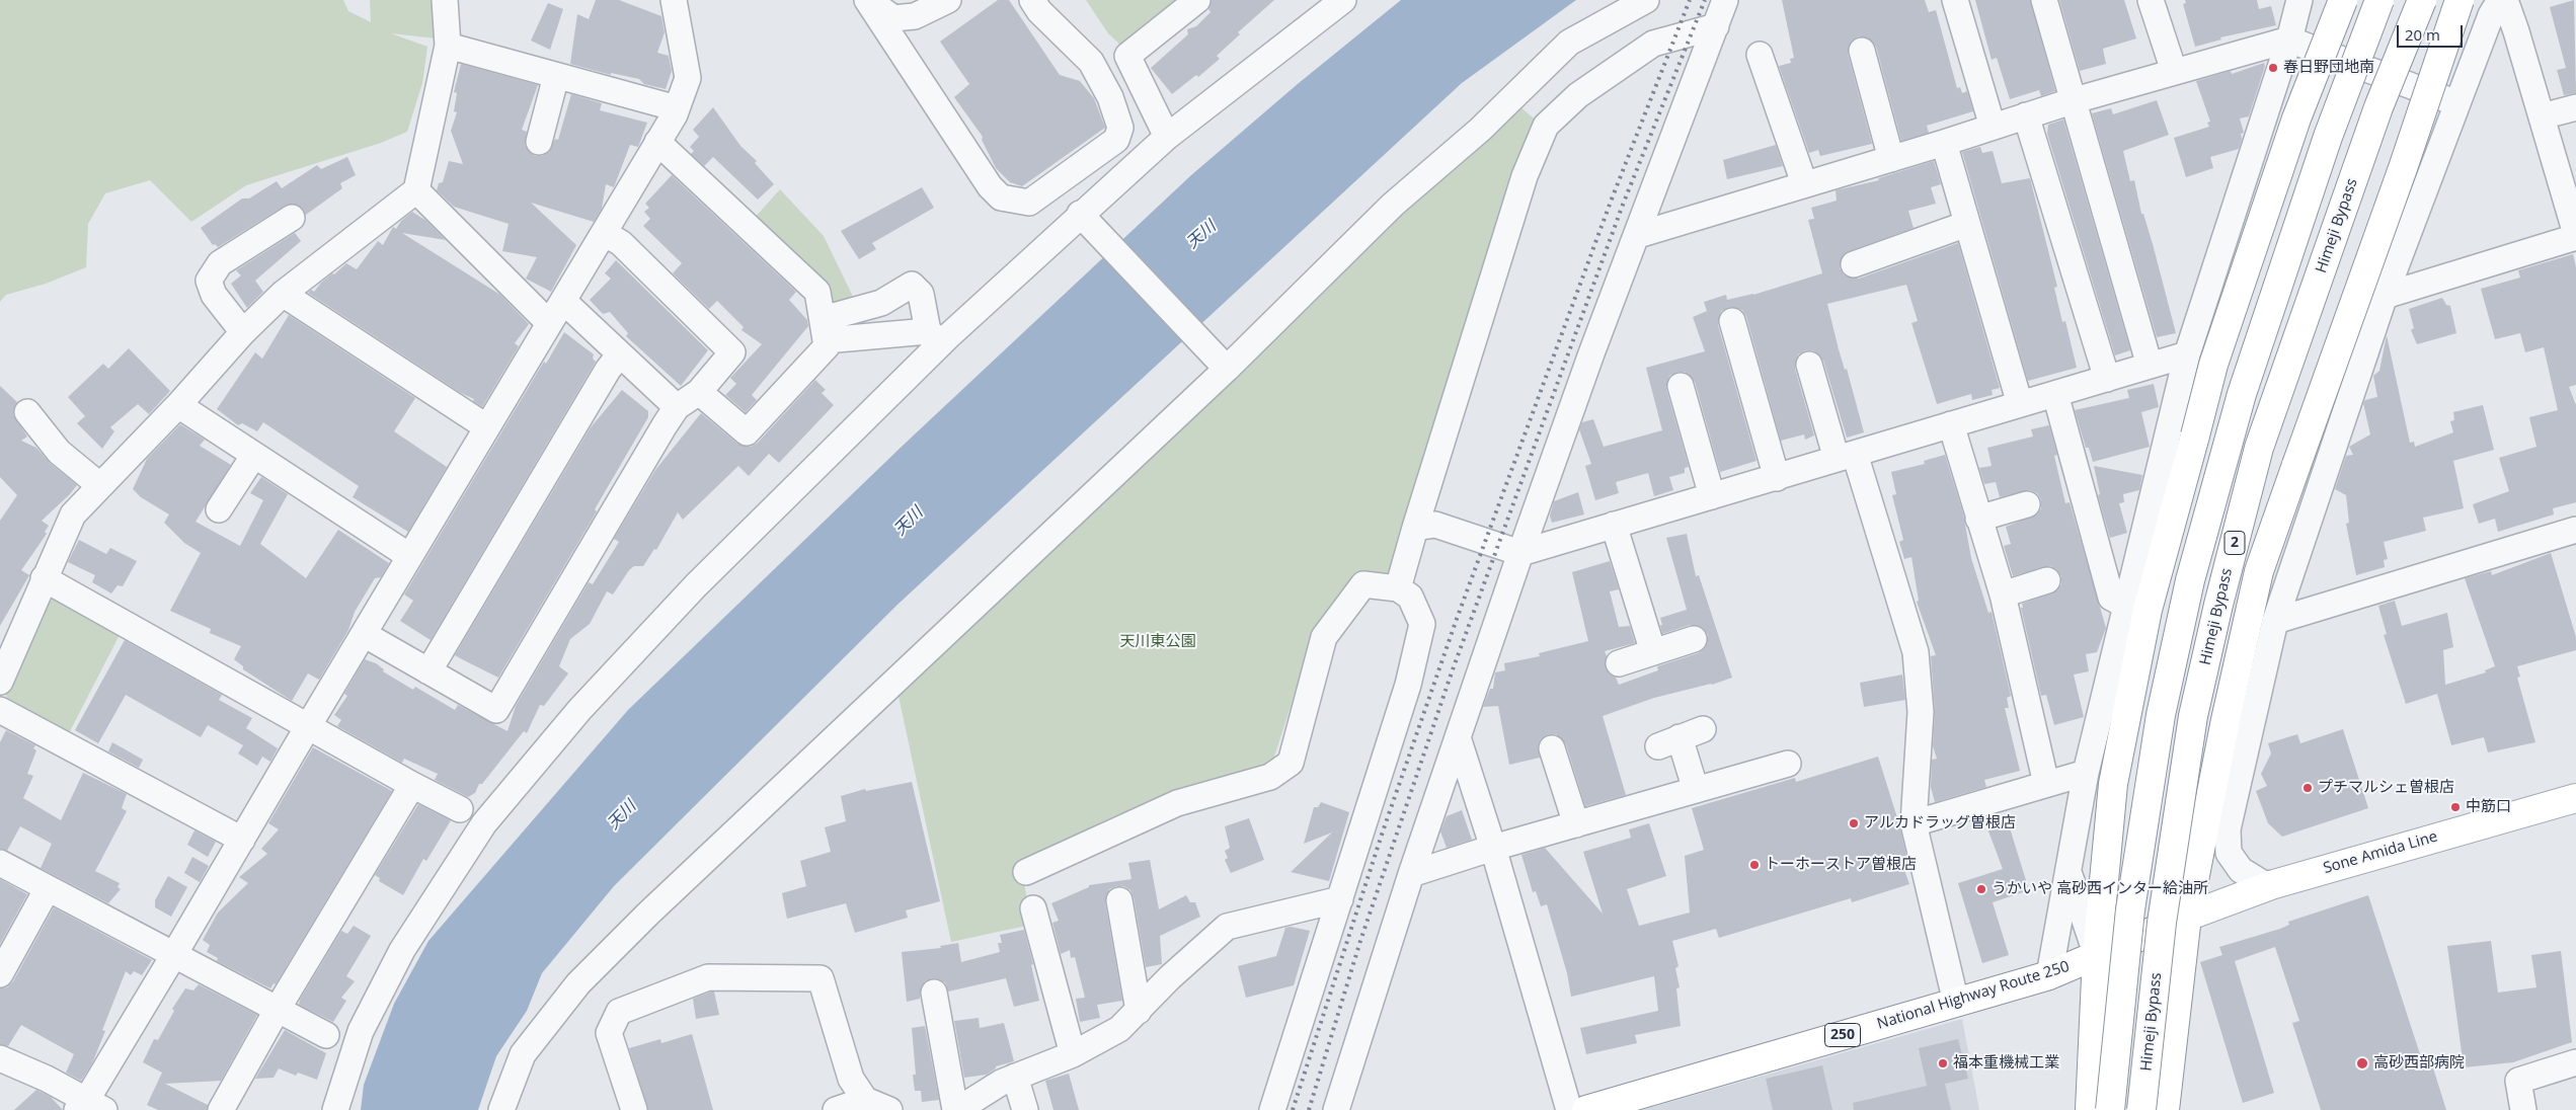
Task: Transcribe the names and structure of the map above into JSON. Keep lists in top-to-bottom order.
{
  "streets": {
    "main road": [
      "Himeji Bypass",
      "2",
      "Sone Amida Line",
      "National Highway Route 250",
      "250"
    ]
  },
  "crossings": [
    ["Sone Amida Line", "National Highway Route 250"]
  ],
  "water": ["天川"],
  "parks": ["天川東公園"],
  "places": [
    "春日野団地南",
    "プチマルシェ曽根店",
    "中筋口",
    "アルカドラッグ曽根店",
    "トーホーストア曽根店",
    "うかいや 高砂西インター給油所",
    "福本重機械工業",
    "高砂西部病院"
  ],
  "scale_bar": "20 m"
}
